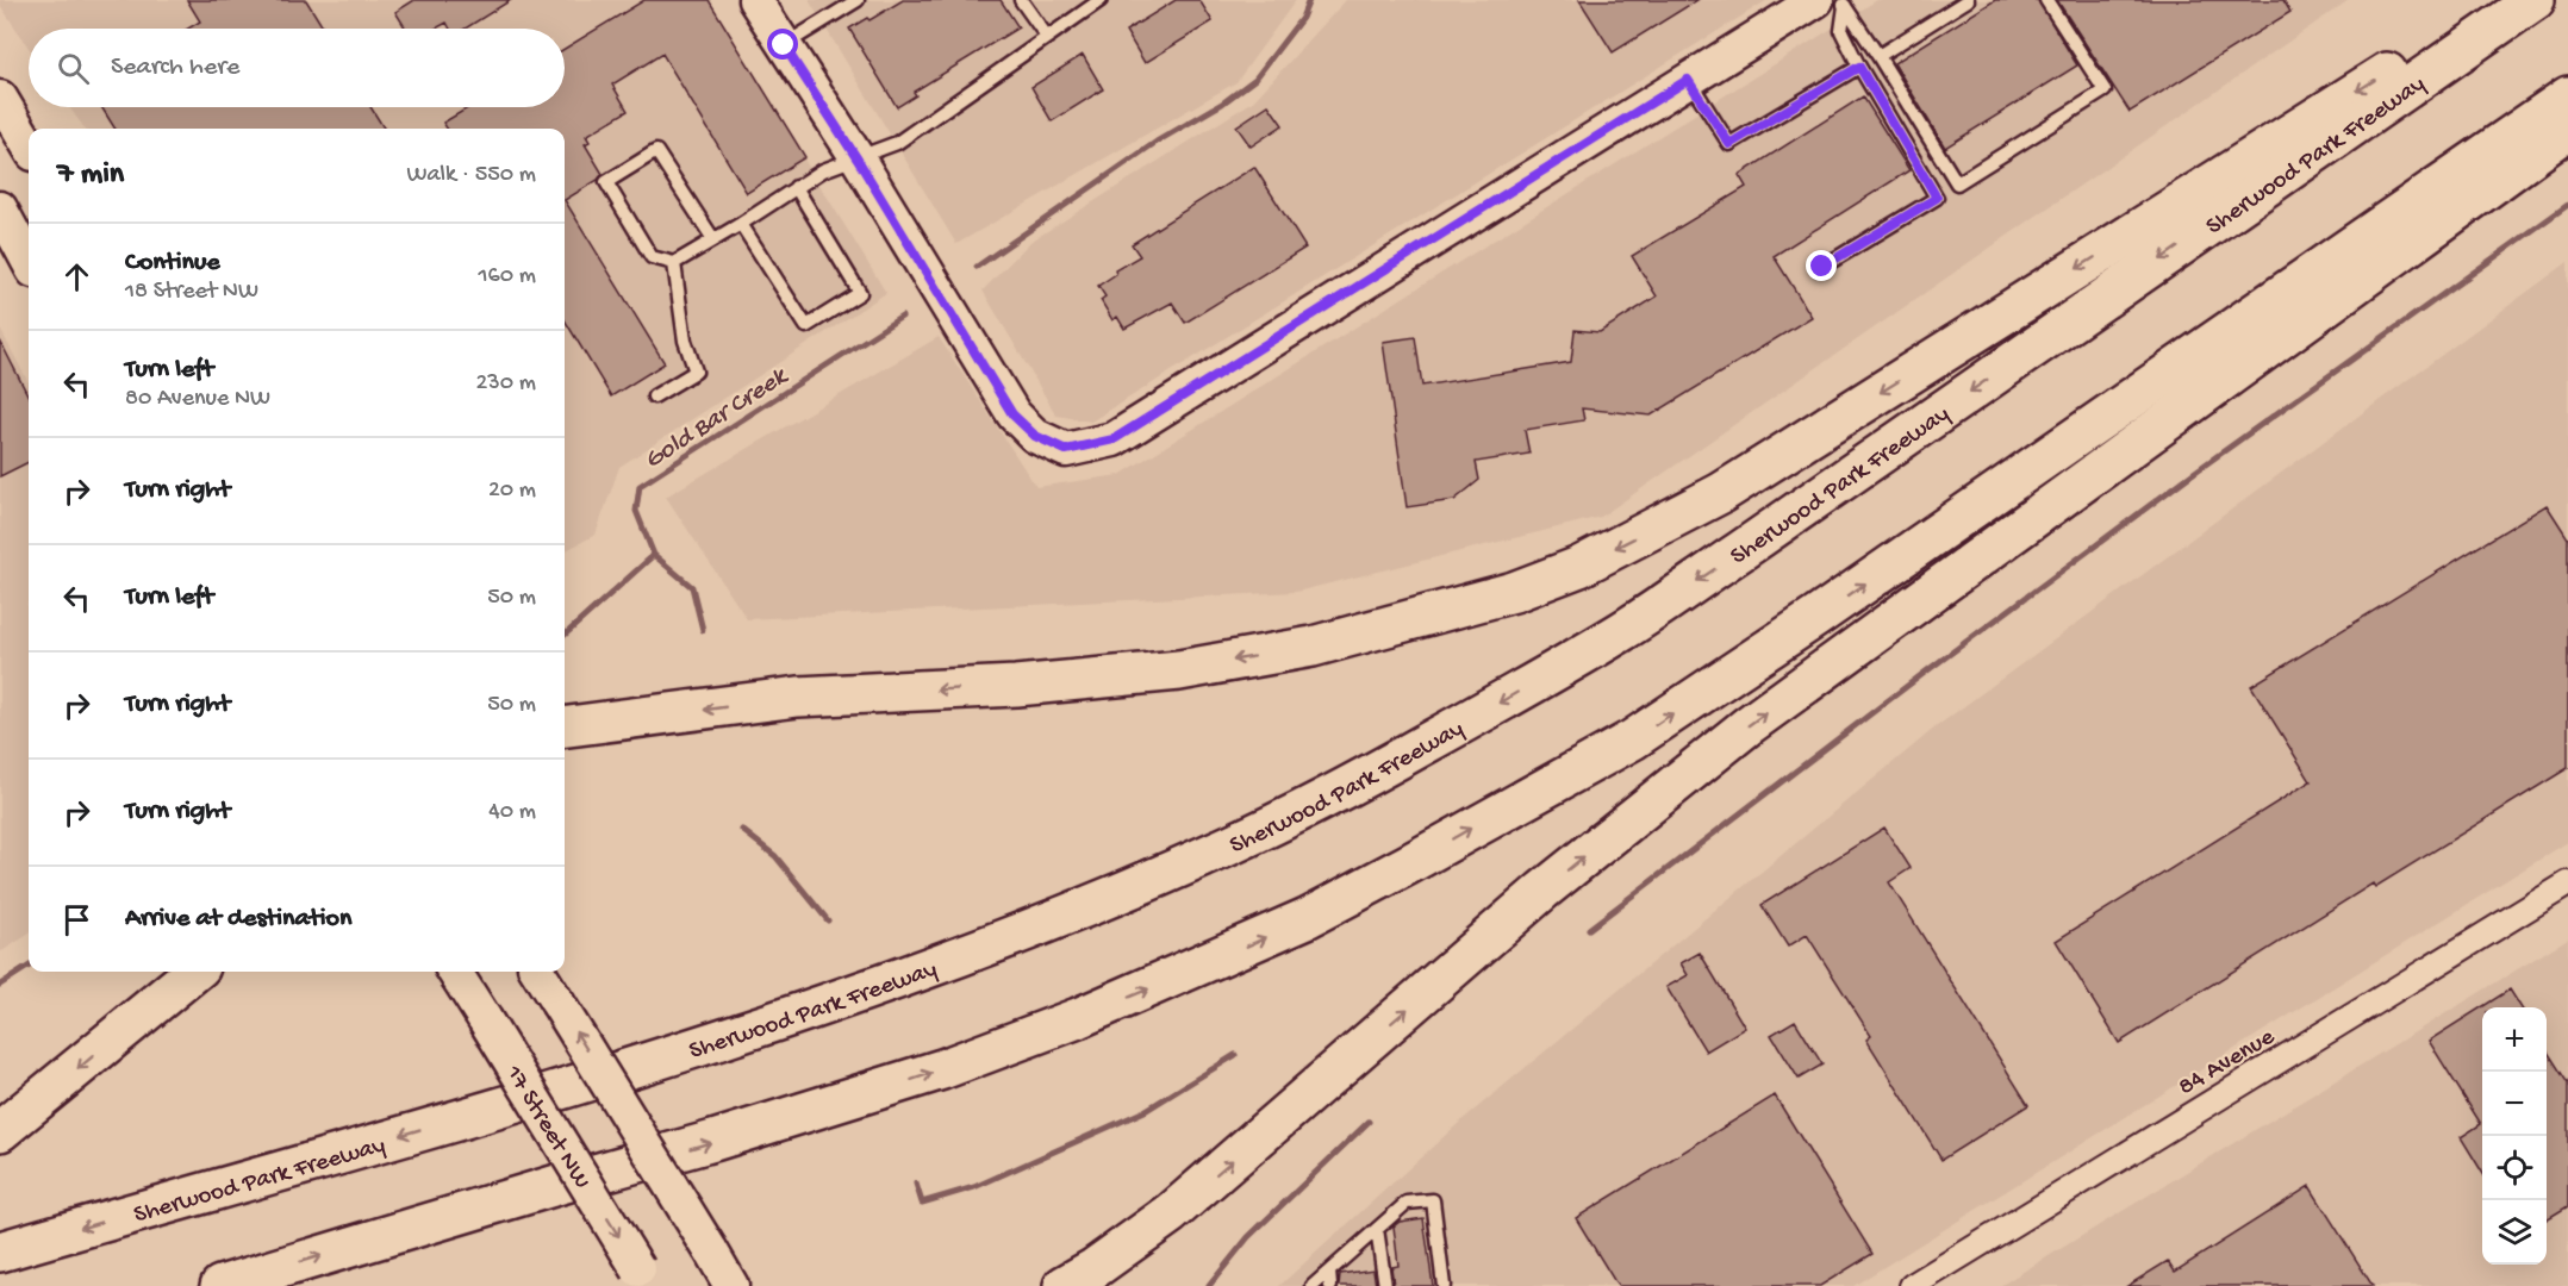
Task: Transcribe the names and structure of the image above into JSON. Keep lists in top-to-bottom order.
{
  "streets": {
    "highway": ["Sherwood Park Freeway"],
    "street": ["84 Avenue", "17 Street NW"]
  },
  "water": ["Gold Bar Creek"],
  "page": {
    "search": "Search here",
    "heading": ["7 min", "Walk · 550 m"],
    "list": [
      ["Continue", "18 Street NW", "160 m"],
      ["Turn left", "80 Avenue NW", "230 m"],
      ["Turn right", "20 m"],
      ["Turn left", "50 m"],
      ["Turn right", "50 m"],
      ["Turn right", "40 m"],
      "Arrive at destination"
    ],
    "map_buttons": ["+", "−"]
  }
}
